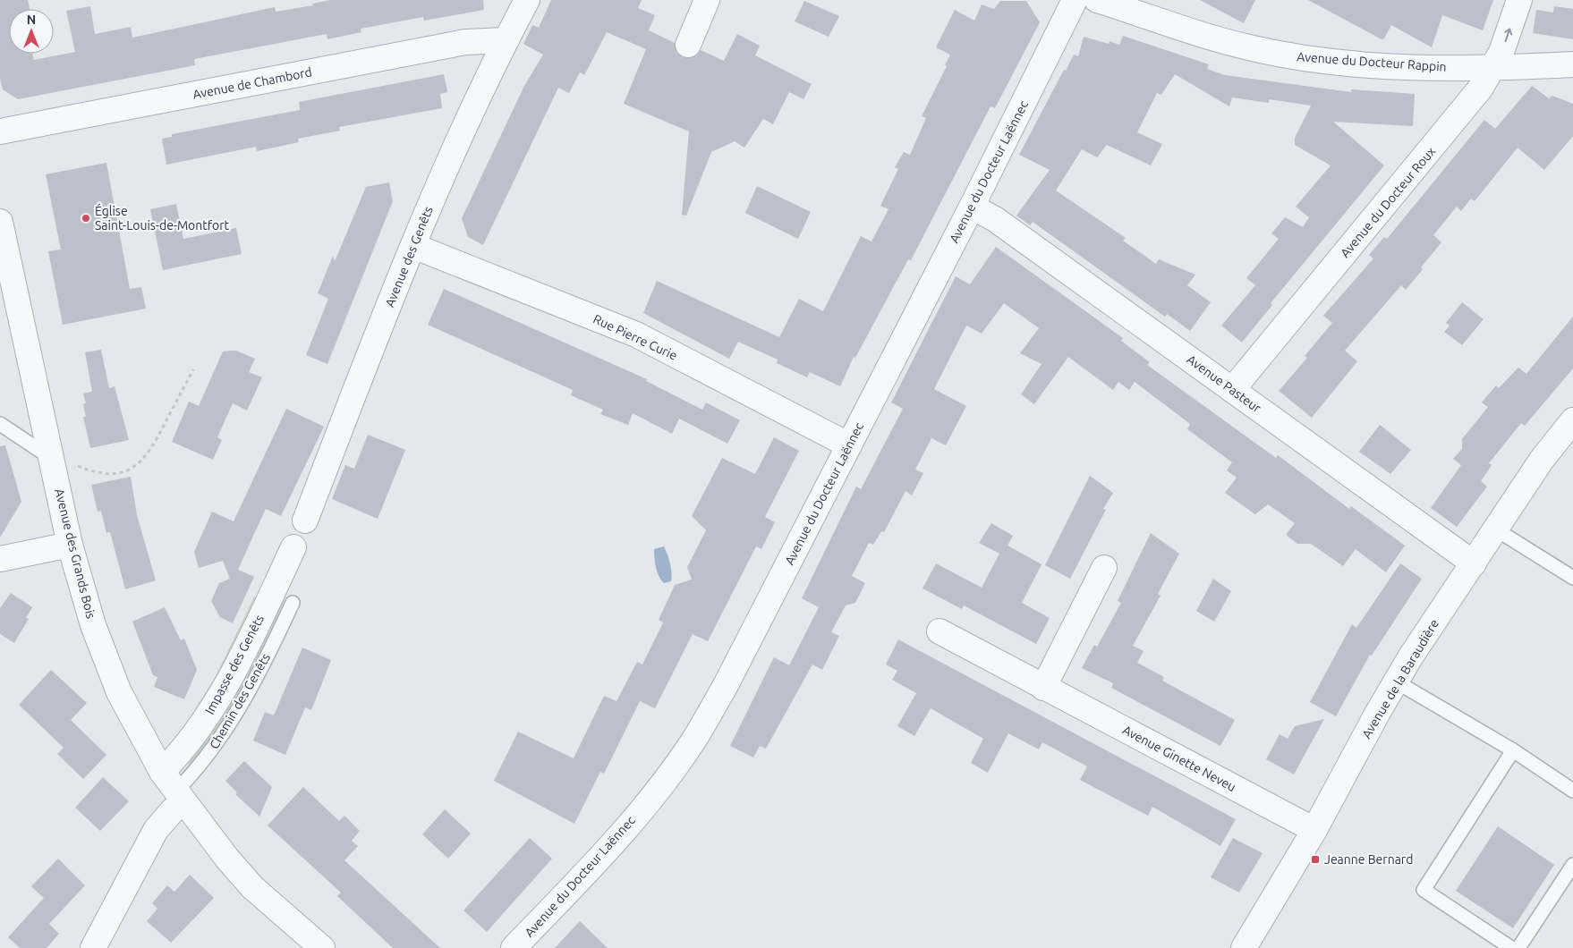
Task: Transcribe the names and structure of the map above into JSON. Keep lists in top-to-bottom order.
{
  "streets": {
    "street": [
      "Avenue du Docteur Rappin",
      "Avenue de Chambord",
      "Avenue du Docteur Laënnec",
      "Avenue du Docteur Roux",
      "Avenue des Genêts",
      "Rue Pierre Curie",
      "Avenue Pasteur",
      "Avenue des Grands Bois",
      "Impasse des Genêts",
      "Avenue de la Baraudière",
      "Avenue Ginette Neveu"
    ],
    "lane": ["Chemin des Genêts"]
  },
  "crossings": [
    ["Avenue du Docteur Rappin", "Avenue du Docteur Roux"],
    ["Avenue de Chambord", "Avenue des Genêts"],
    ["Avenue du Docteur Laënnec", "Rue Pierre Curie"],
    ["Avenue du Docteur Laënnec", "Avenue Pasteur"],
    ["Avenue du Docteur Roux", "Avenue Pasteur"],
    ["Avenue des Genêts", "Rue Pierre Curie"],
    ["Avenue Pasteur", "Avenue de la Baraudière"],
    ["Avenue des Grands Bois", "Impasse des Genêts"],
    ["Avenue des Grands Bois", "Chemin des Genêts"],
    ["Avenue de la Baraudière", "Avenue Ginette Neveu"]
  ],
  "places": {
    "other": ["Église Saint-Louis-de-Montfort"],
    "transit": ["Jeanne Bernard"]
  },
  "north": "top"
}
